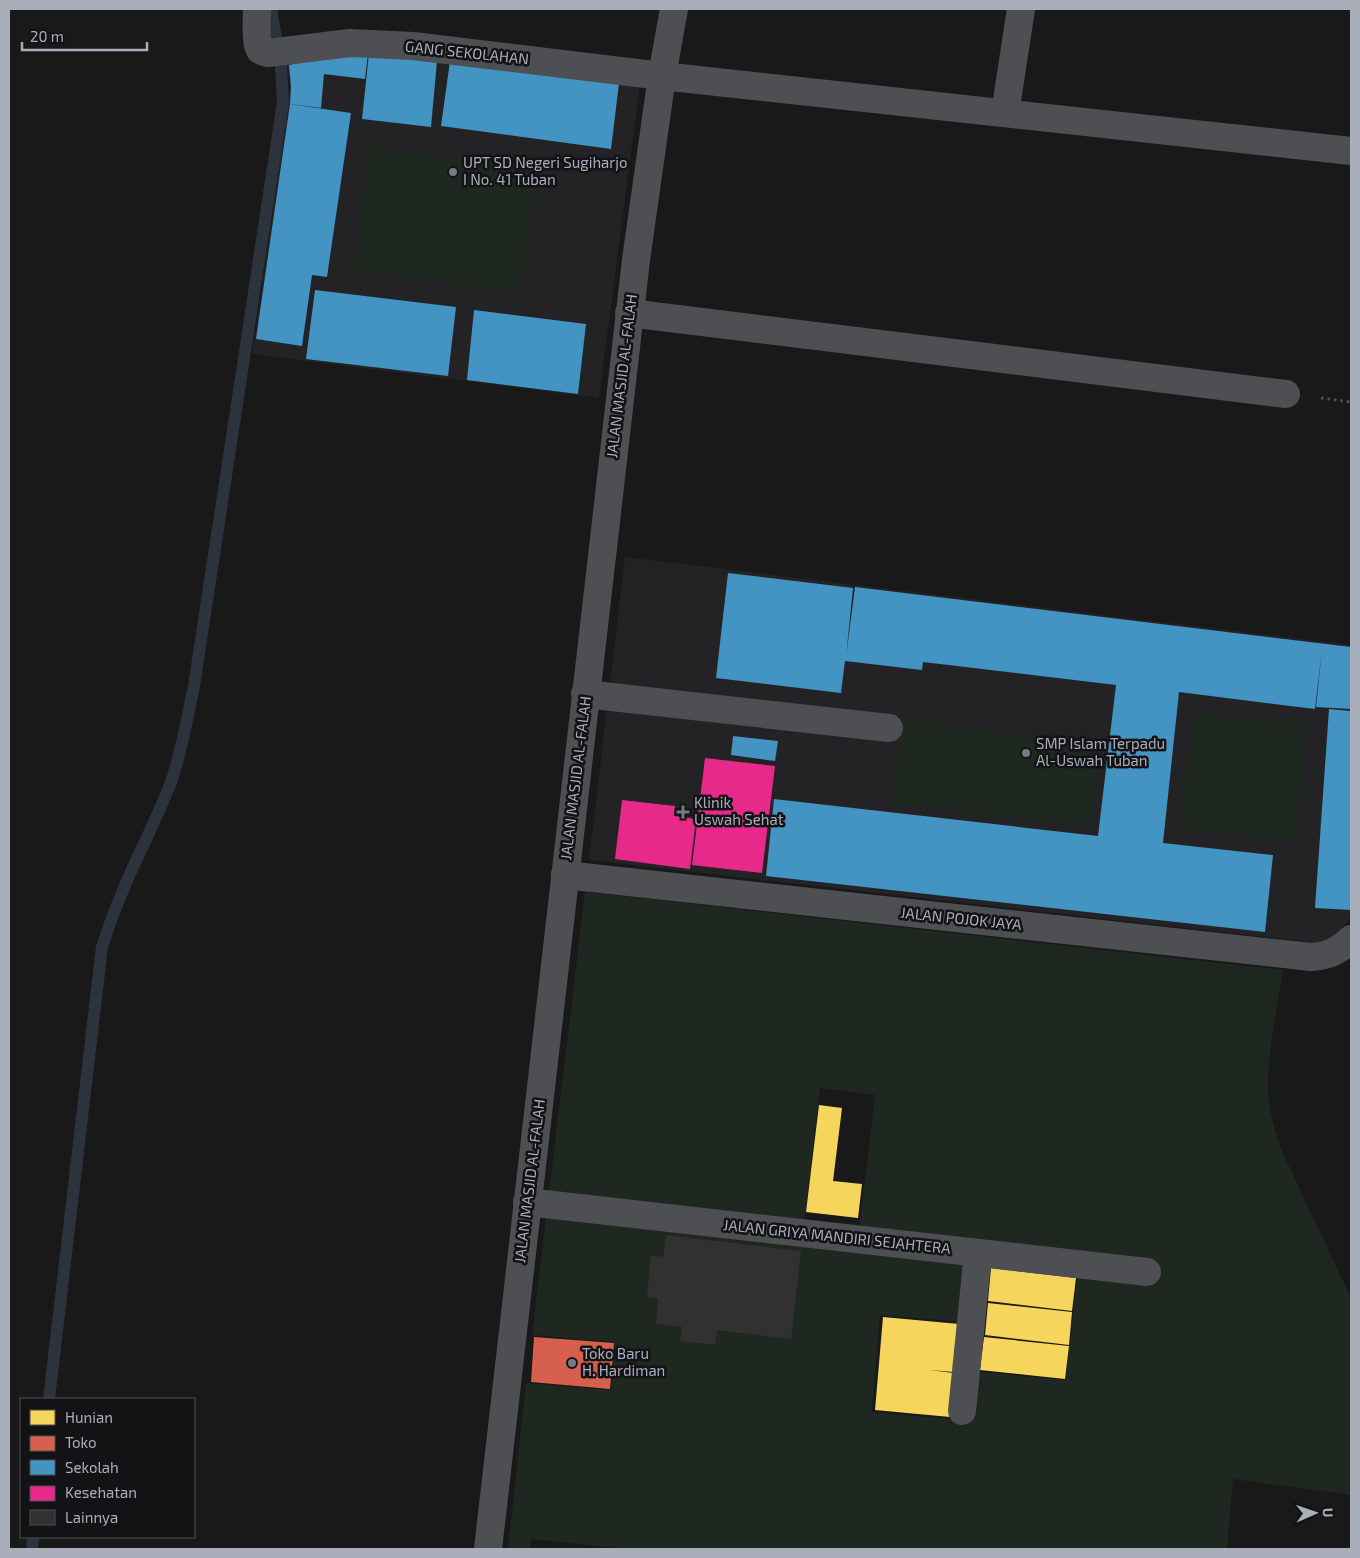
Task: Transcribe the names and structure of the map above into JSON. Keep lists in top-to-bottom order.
{
  "streets": {
    "street": [
      "GANG SEKOLAHAN",
      "JALAN MASJID AL-FALAH",
      "JALAN POJOK JAYA",
      "JALAN GRIYA MANDIRI SEJAHTERA"
    ]
  },
  "crossings": [
    ["GANG SEKOLAHAN", "JALAN MASJID AL-FALAH"],
    ["JALAN MASJID AL-FALAH", "JALAN POJOK JAYA"],
    ["JALAN MASJID AL-FALAH", "JALAN GRIYA MANDIRI SEJAHTERA"]
  ],
  "places": {
    "other": ["UPT SD Negeri Sugiharjo I No. 41 Tuban", "SMP Islam Terpadu Al-Uswah Tuban", "Toko Baru H. Hardiman"],
    "health": ["Klinik Uswah Sehat"]
  },
  "legend": [
    "Hunian",
    "Toko",
    "Sekolah",
    "Kesehatan",
    "Lainnya"
  ],
  "scale_bar": "20 m",
  "north": "right"
}
